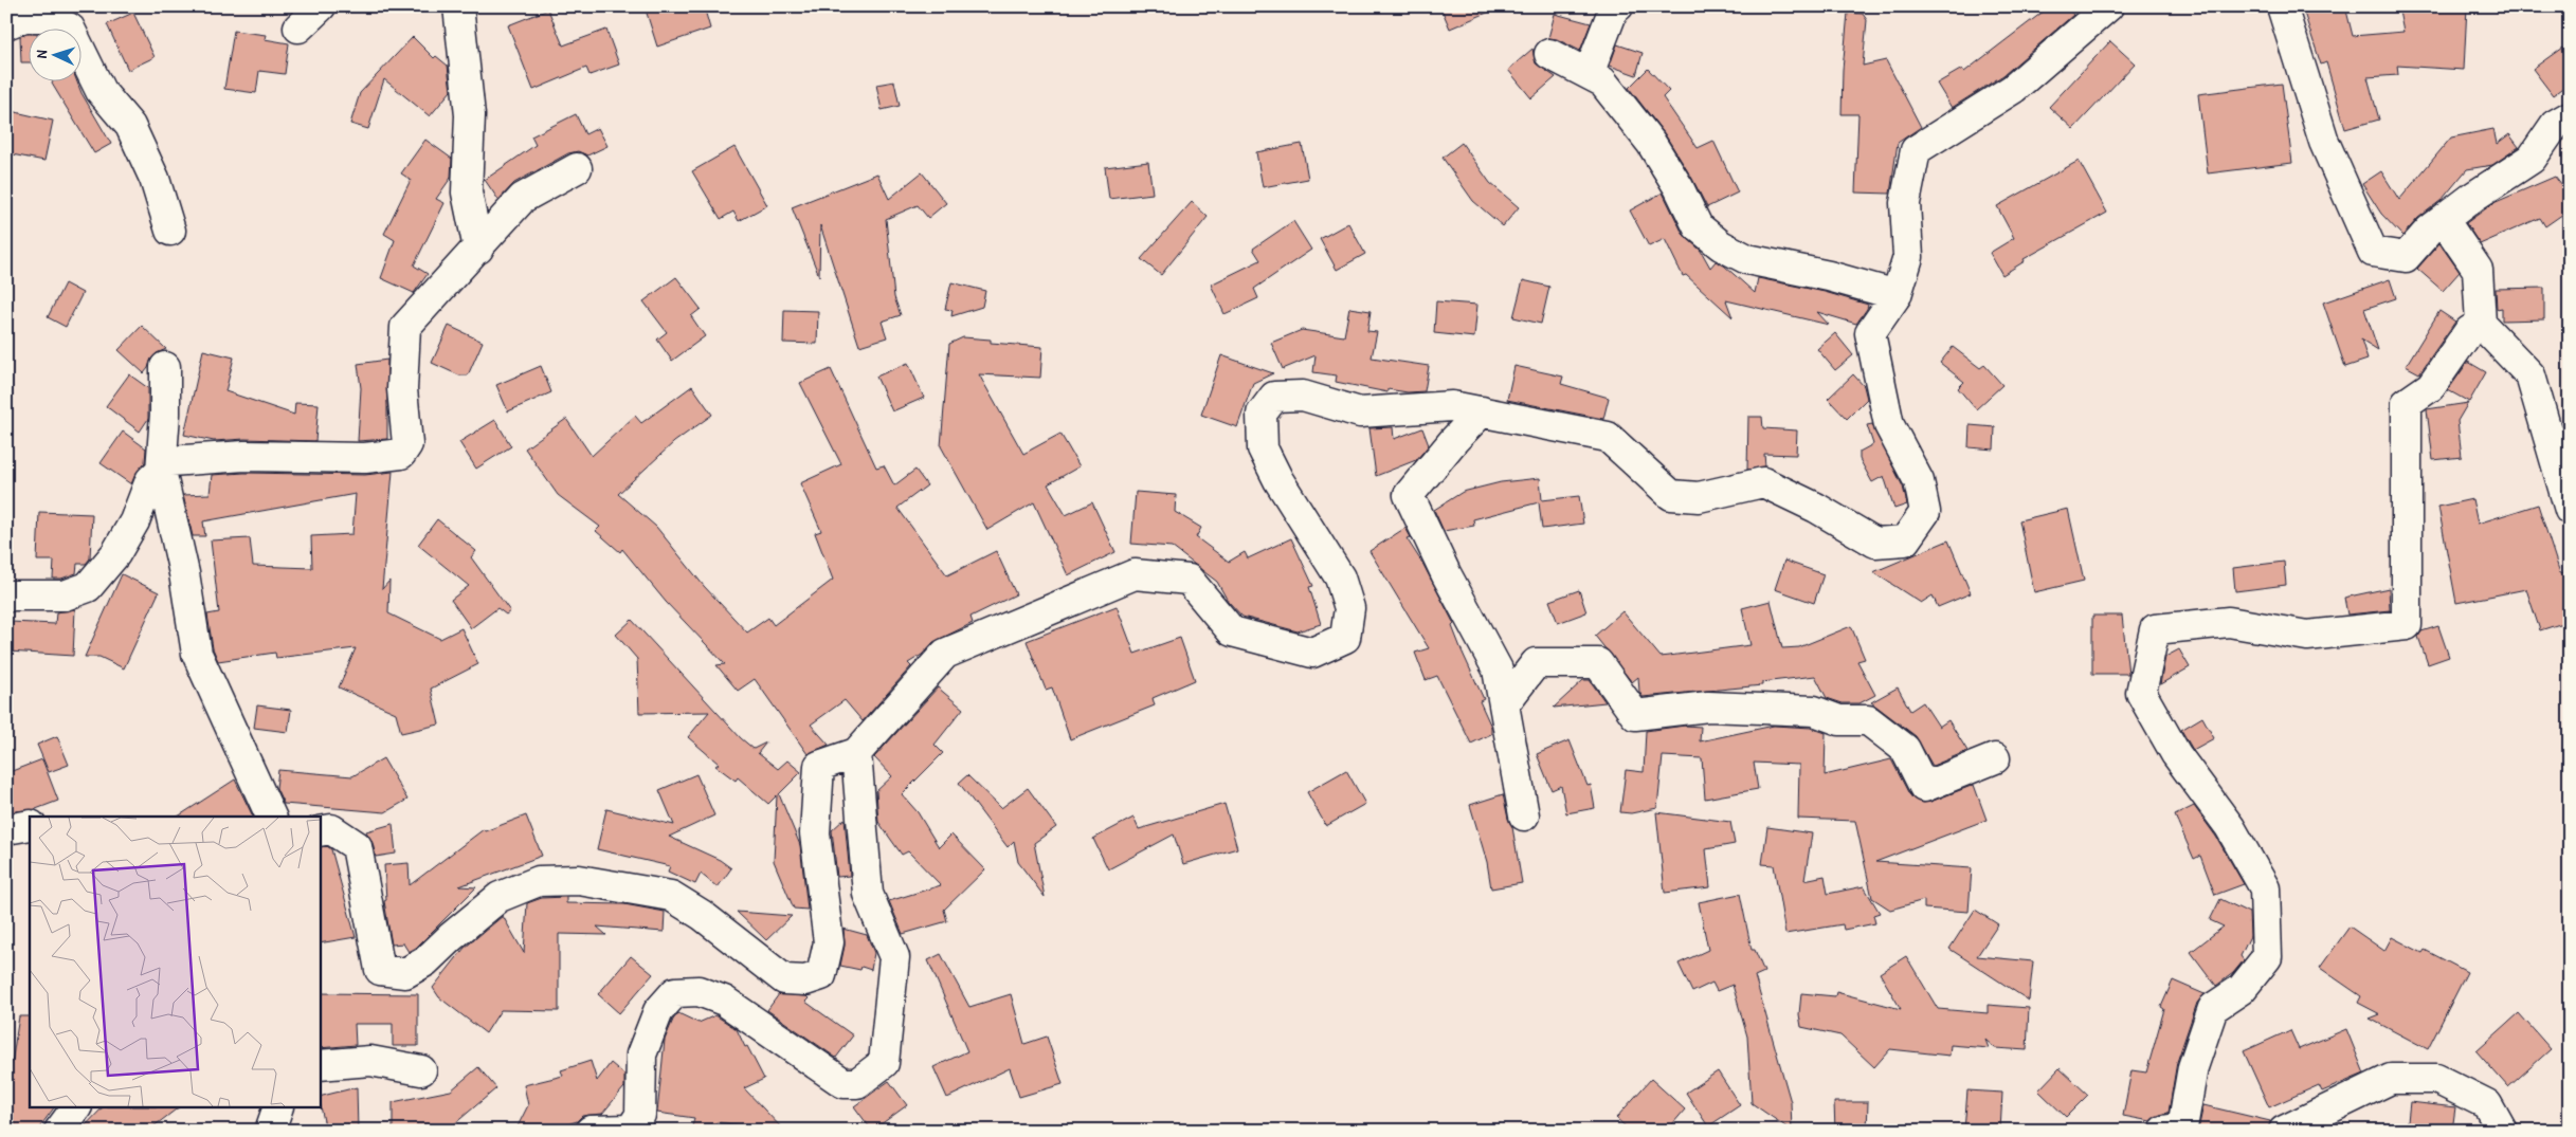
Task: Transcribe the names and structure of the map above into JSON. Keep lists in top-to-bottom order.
{
  "north": "left"
}
